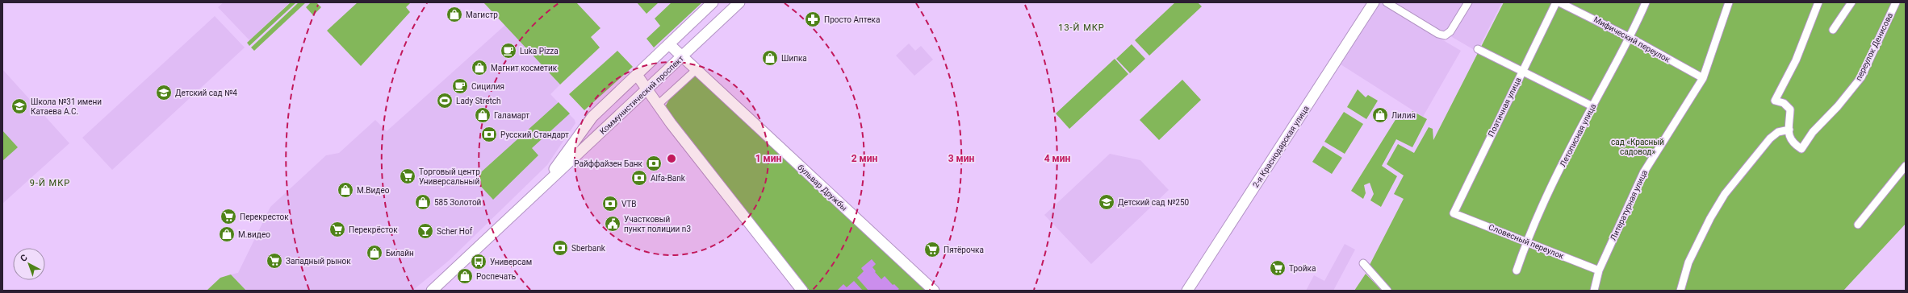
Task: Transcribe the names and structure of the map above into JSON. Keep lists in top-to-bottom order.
{
  "streets": {
    "street": [
      "Мифический переулок",
      "переулок Денисова",
      "Коммунистический проспект",
      "Поэтичная улица",
      "Летописная улица",
      "2-я Краснодарская улица",
      "бульвар Дружбы",
      "Литературная улица",
      "Словесный переулок"
    ]
  },
  "crossings": [
    ["Мифический переулок", "Летописная улица"],
    ["Мифический переулок", "Литературная улица"],
    ["Коммунистический проспект", "бульвар Дружбы"],
    ["Поэтичная улица", "Словесный переулок"],
    ["Летописная улица", "Словесный переулок"],
    ["Литературная улица", "Словесный переулок"]
  ],
  "districts": ["13-Й МКР", "9-Й МКР"],
  "parks": ["сад «Красный садовод»"],
  "places": {
    "shop": [
      "Магистр",
      "Шипка",
      "Магнит косметик",
      "Галамарт",
      "Лилия",
      "М.Видео",
      "585 Золотой",
      "М.видео",
      "Билайн",
      "Роспечать"
    ],
    "pharmacy": ["Просто Аптека"],
    "cafe": ["Luka Pizza", "Сицилия"],
    "school or university": ["Детский сад №4", "Школа №31 имени Катаева А.С.", "Детский сад №250"],
    "sports": ["Lady Stretch"],
    "bank": [
      "Русский Стандарт",
      "Райффайзен Банк",
      "Alfa-Bank",
      "VTB",
      "Sberbank"
    ],
    "supermarket": [
      "Торговый центр Универсальный",
      "Перекресток",
      "Перекрёсток",
      "Пятёрочка",
      "Западный рынок",
      "Тройка"
    ],
    "public building": ["Участковый пункт полиции n3"],
    "bar": ["Scher Hof"],
    "bus stop": ["Универсам"]
  },
  "north": "top left",
  "rings": [
    "1 мин",
    "2 мин",
    "3 мин",
    "4 мин"
  ]
}
